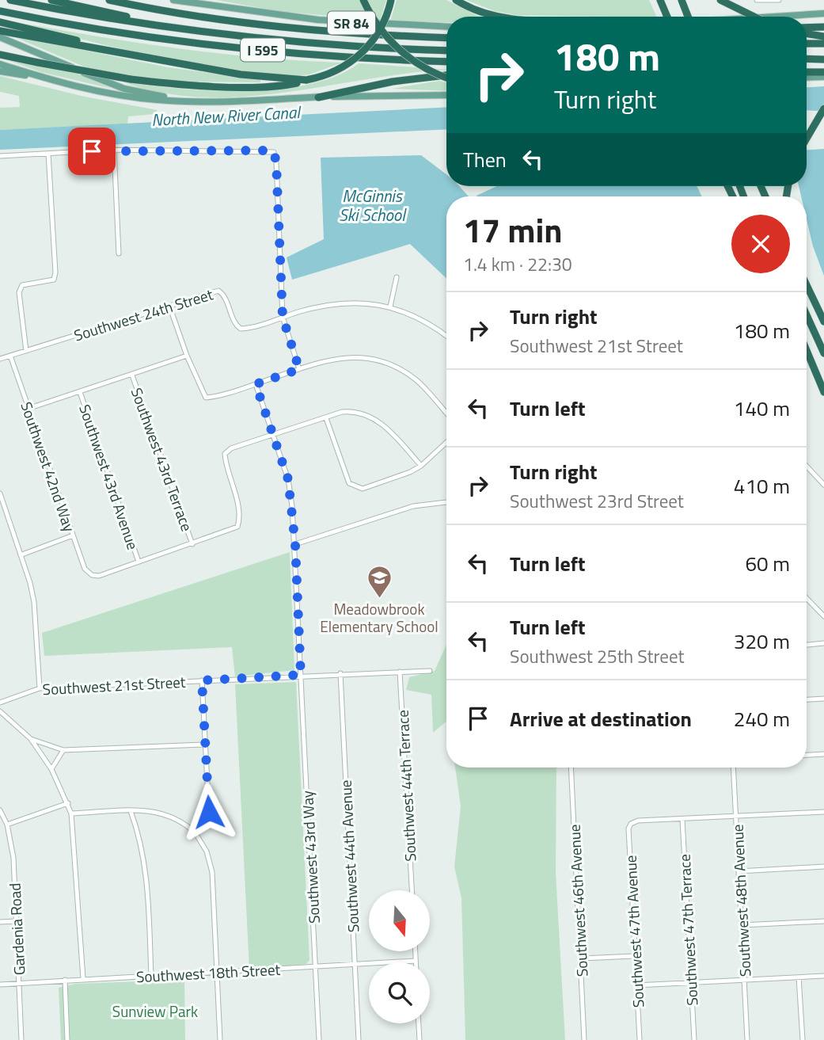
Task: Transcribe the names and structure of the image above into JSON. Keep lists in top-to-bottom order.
{
  "streets": {
    "highway": ["I 595"],
    "main road": ["SR 84"],
    "street": [
      "Southwest 24th Street",
      "Southwest 43rd Terrace",
      "Southwest 42nd Way",
      "Southwest 43rd Avenue",
      "Southwest 21st Street",
      "Southwest 44th Terrace",
      "Southwest 44th Avenue",
      "Southwest 43rd Way",
      "Southwest 46th Avenue",
      "Southwest 48th Avenue",
      "Gardenia Road",
      "Southwest 47th Terrace",
      "Southwest 47th Avenue",
      "Southwest 18th Street"
    ]
  },
  "crossings": [
    ["Southwest 24th Street", "Southwest 42nd Way"],
    ["Southwest 42nd Way", "Southwest 43rd Avenue"],
    ["Southwest 21st Street", "Southwest 44th Terrace"],
    ["Southwest 21st Street", "Southwest 44th Avenue"],
    ["Southwest 21st Street", "Southwest 43rd Way"],
    ["Southwest 44th Avenue", "Southwest 18th Street"],
    ["Southwest 43rd Way", "Southwest 18th Street"],
    ["Gardenia Road", "Southwest 18th Street"],
    ["Southwest 47th Terrace", "Southwest 47th Avenue"]
  ],
  "water": ["North New River Canal", "McGinnis Ski School"],
  "parks": ["Sunview Park"],
  "places": {
    "school or university": ["Meadowbrook Elementary School"]
  },
  "north": "bottom",
  "page": {
    "turn": ["180 m", "Turn right"],
    "then": "Then",
    "heading": ["17 min", "1.4 km · 22:30"],
    "list": [
      {
        "name": "Turn right",
        "note": "Southwest 21st Street",
        "value": "180 m"
      },
      {
        "name": "Turn left",
        "value": "140 m"
      },
      {
        "name": "Turn right",
        "note": "Southwest 23rd Street",
        "value": "410 m"
      },
      {
        "name": "Turn left",
        "value": "60 m"
      },
      {
        "name": "Turn left",
        "note": "Southwest 25th Street",
        "value": "320 m"
      },
      {
        "name": "Arrive at destination",
        "value": "240 m"
      }
    ]
  }
}
